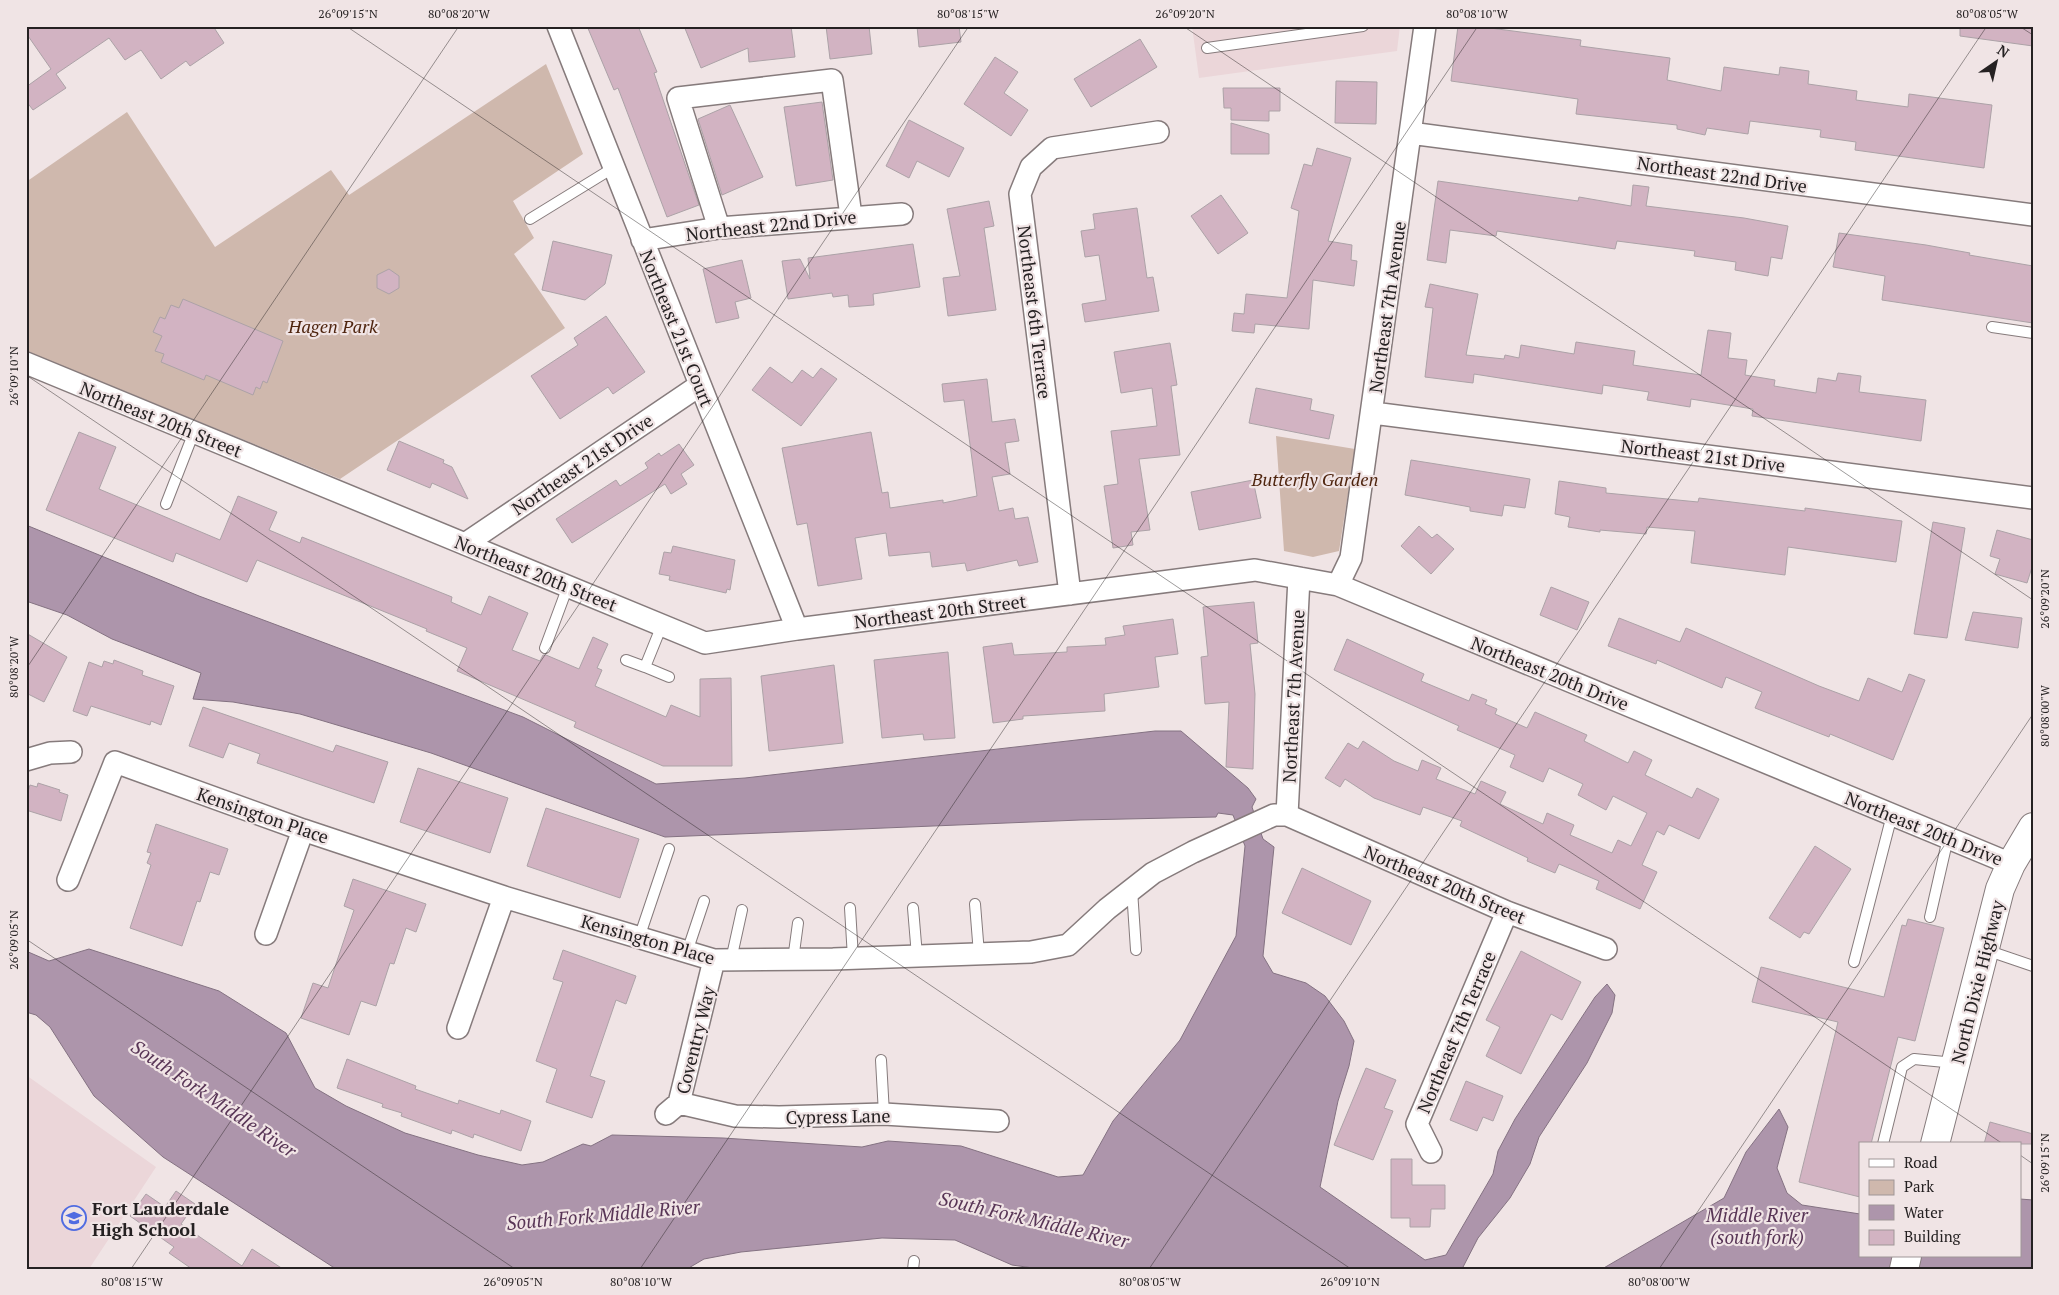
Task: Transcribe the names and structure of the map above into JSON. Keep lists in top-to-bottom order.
{
  "streets": {
    "street": [
      "Northeast 22nd Drive",
      "Northeast 7th Avenue",
      "Northeast 6th Terrace",
      "Northeast 21st Court",
      "Northeast 20th Street",
      "Northeast 21st Drive",
      "Northeast 20th Drive",
      "Kensington Place",
      "North Dixie Highway",
      "Northeast 7th Terrace",
      "Coventry Way",
      "Cypress Lane"
    ]
  },
  "crossings": [
    ["Northeast 22nd Drive", "Northeast 7th Avenue"],
    ["Northeast 22nd Drive", "Northeast 21st Court"],
    ["Northeast 7th Avenue", "Northeast 20th Street"],
    ["Northeast 7th Avenue", "Northeast 21st Drive"],
    ["Northeast 7th Avenue", "Northeast 20th Drive"],
    ["Northeast 7th Avenue", "Kensington Place"],
    ["Northeast 6th Terrace", "Northeast 20th Street"],
    ["Northeast 6th Terrace", "Northeast 20th Drive"],
    ["Northeast 21st Court", "Northeast 20th Street"],
    ["Northeast 21st Court", "Northeast 21st Drive"],
    ["Northeast 20th Street", "Northeast 21st Drive"],
    ["Northeast 20th Street", "Northeast 20th Drive"],
    ["Northeast 20th Street", "Kensington Place"],
    ["Northeast 20th Street", "Northeast 7th Terrace"],
    ["Northeast 20th Drive", "North Dixie Highway"],
    ["Kensington Place", "Coventry Way"],
    ["Coventry Way", "Cypress Lane"]
  ],
  "water": ["South Fork Middle River", "Middle River (south fork)"],
  "parks": ["Hagen Park", "Butterfly Garden"],
  "places": {
    "school or university": ["Fort Lauderdale High School"]
  },
  "legend": [
    "Road",
    "Park",
    "Water",
    "Building"
  ],
  "north": "top right",
  "coordinates": [
    "26°09'15\"N",
    "80°08'20\"W",
    "80°08'15\"W",
    "26°09'20\"N",
    "80°08'10\"W",
    "80°08'05\"W",
    "26°09'10\"N",
    "80°08'00\"W",
    "26°09'05\"N"
  ]
}
